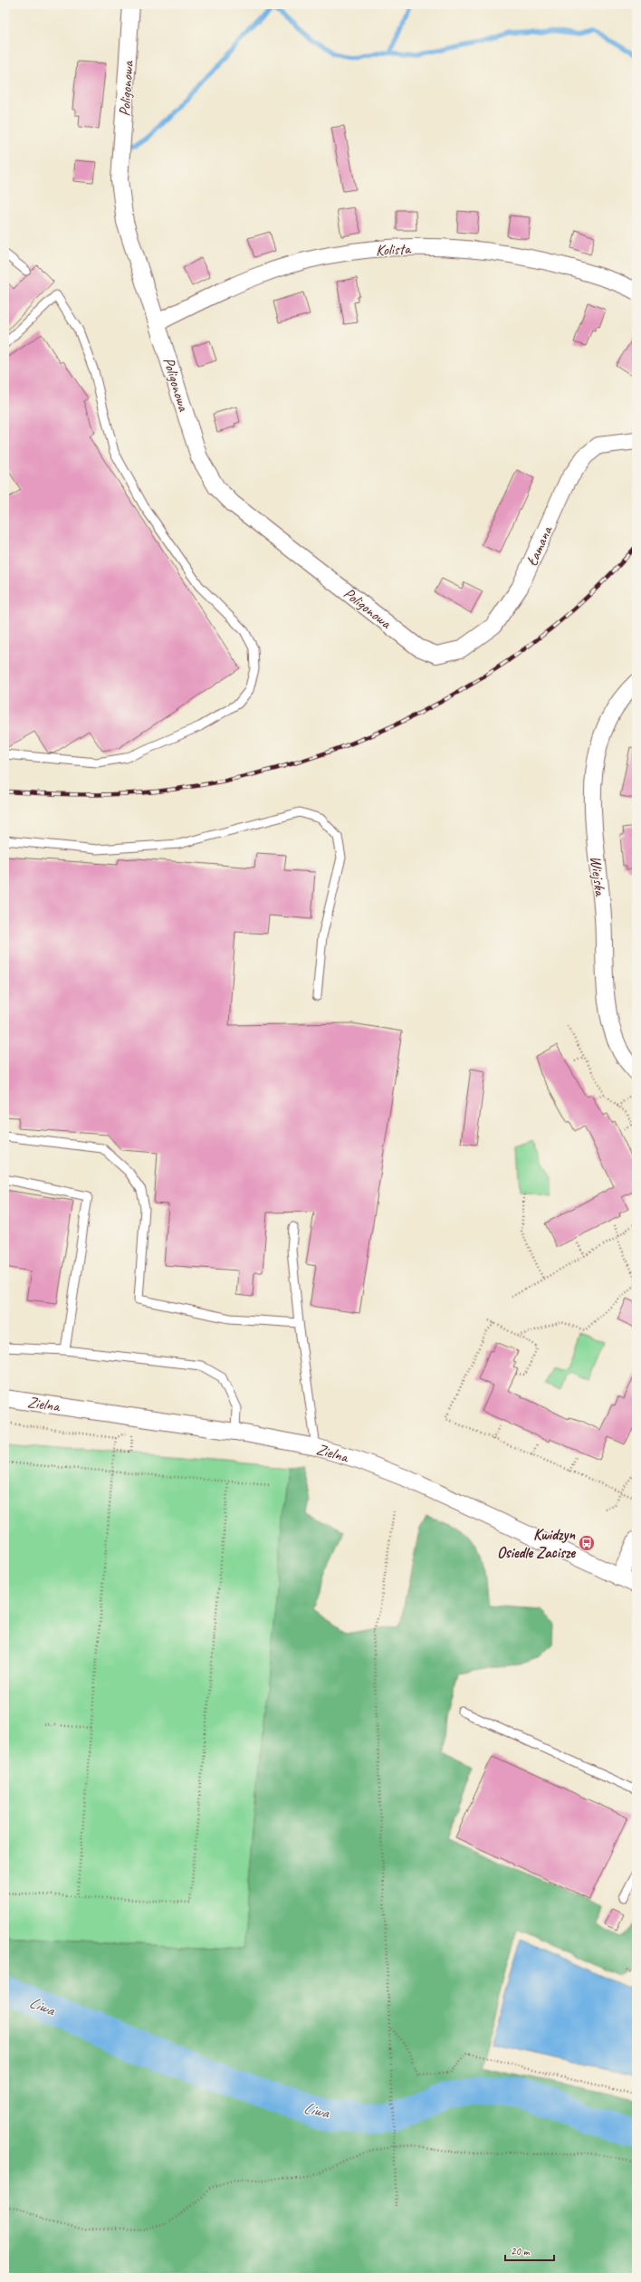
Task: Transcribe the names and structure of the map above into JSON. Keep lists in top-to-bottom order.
{
  "streets": {
    "street": [
      "Poligonowa",
      "Kolista",
      "Łamana",
      "Wiejska",
      "Zielna"
    ]
  },
  "crossings": [
    ["Poligonowa", "Kolista"],
    ["Poligonowa", "Łamana"]
  ],
  "water": ["Liwa"],
  "places": {
    "bus stop": ["Kwidzyn Osiedle Zacisze"]
  },
  "scale_bar": "20 m"
}
